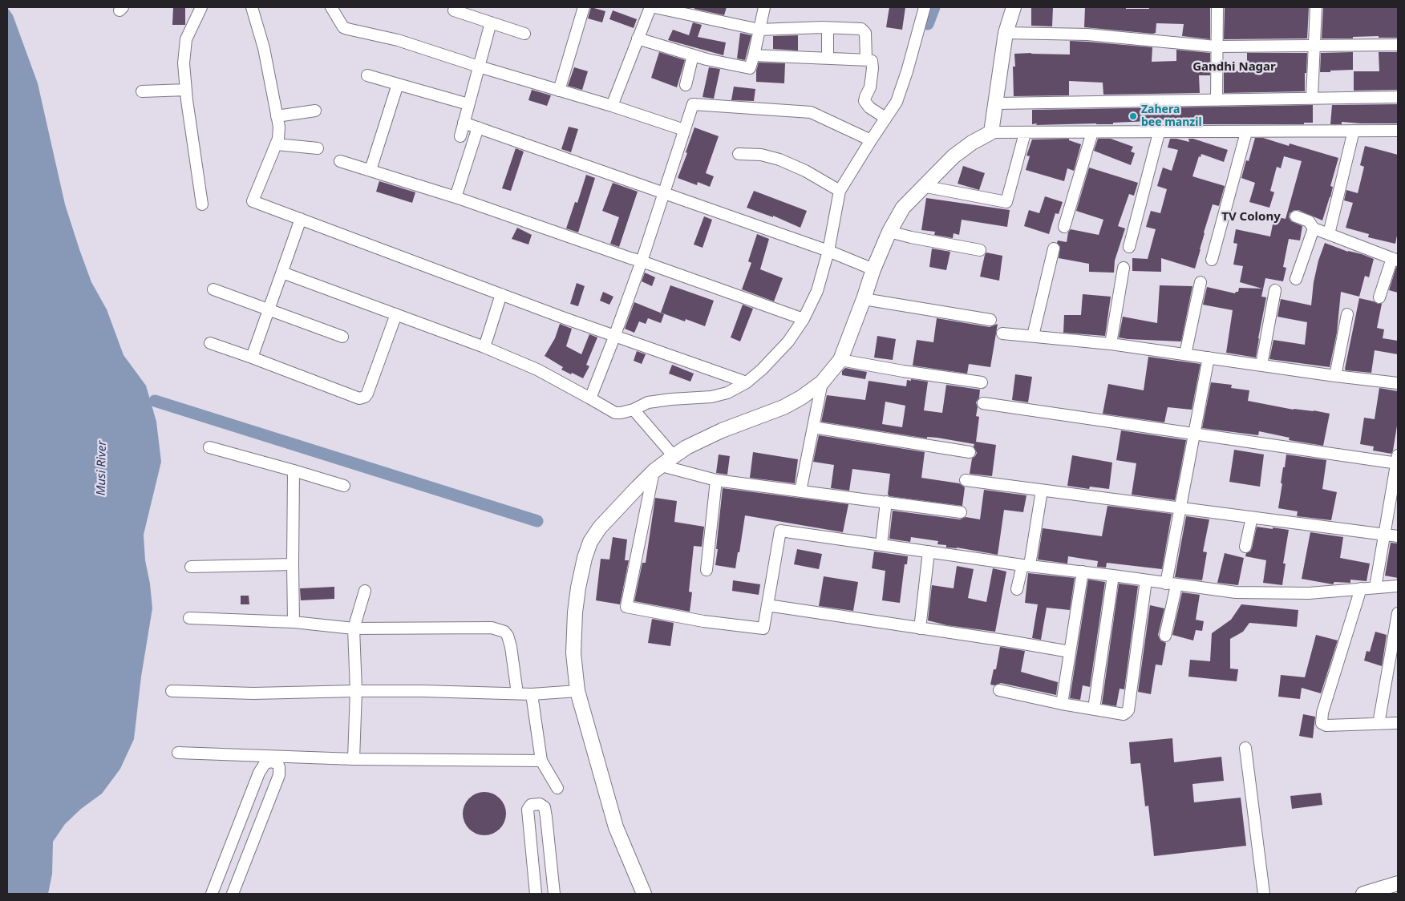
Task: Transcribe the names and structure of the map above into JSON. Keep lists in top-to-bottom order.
{
  "districts": ["Gandhi Nagar", "TV Colony"],
  "water": ["Musi River"],
  "places": ["Zahera bee manzil"]
}
